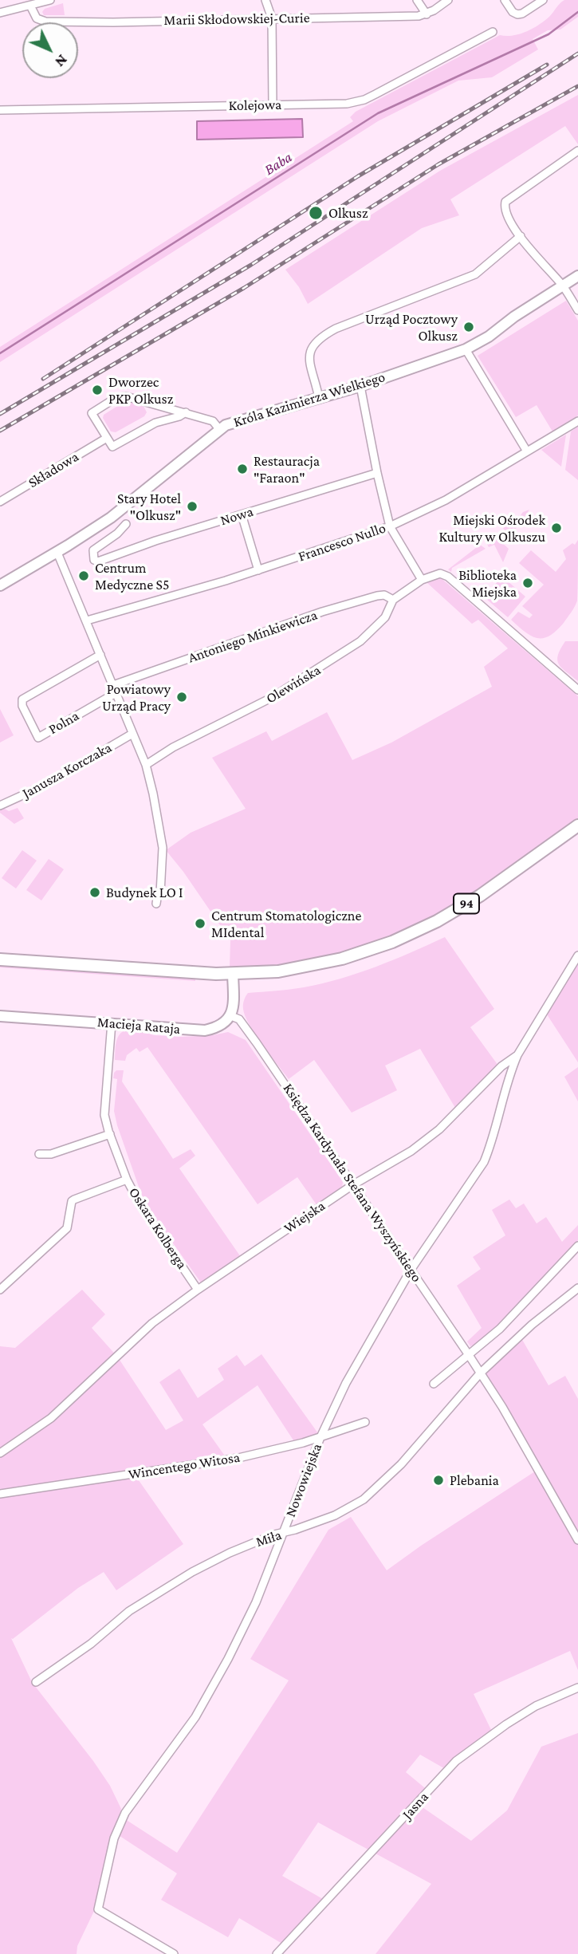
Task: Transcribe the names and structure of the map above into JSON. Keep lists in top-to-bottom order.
{
  "streets": {
    "main road": ["94"],
    "street": [
      "Marii Skłodowskiej-Curie",
      "Kolejowa",
      "Króla Kazimierza Wielkiego",
      "Składowa",
      "Nowa",
      "Francesco Nullo",
      "Antoniego Minkiewicza",
      "Olewińska",
      "Polna",
      "Janusza Korczaka",
      "Macieja Rataja",
      "Księdza Kardynała Stefana Wyszyńskiego",
      "Wiejska",
      "Oskara Kolberga",
      "Wincentego Witosa",
      "Nowowiejska",
      "Miła",
      "Jasna"
    ]
  },
  "crossings": [
    ["Antoniego Minkiewicza", "Olewińska"],
    ["Macieja Rataja", "Księdza Kardynała Stefana Wyszyńskiego"],
    ["Macieja Rataja", "Oskara Kolberga"],
    ["Księdza Kardynała Stefana Wyszyńskiego", "Wiejska"],
    ["Księdza Kardynała Stefana Wyszyńskiego", "Nowowiejska"],
    ["Wiejska", "Oskara Kolberga"],
    ["Wiejska", "Nowowiejska"],
    ["Wincentego Witosa", "Nowowiejska"],
    ["Nowowiejska", "Miła"]
  ],
  "water": ["Baba"],
  "places": [
    "Olkusz",
    "Urząd Pocztowy Olkusz",
    "Dworzec PKP Olkusz",
    "Restauracja \"Faraon\"",
    "Stary Hotel \"Olkusz\"",
    "Miejski Ośrodek Kultury w Olkuszu",
    "Centrum Medyczne S5",
    "Biblioteka Miejska",
    "Powiatowy Urząd Pracy",
    "Budynek LO I",
    "Centrum Stomatologiczne MIdental",
    "Plebania"
  ],
  "north": "bottom right"
}
